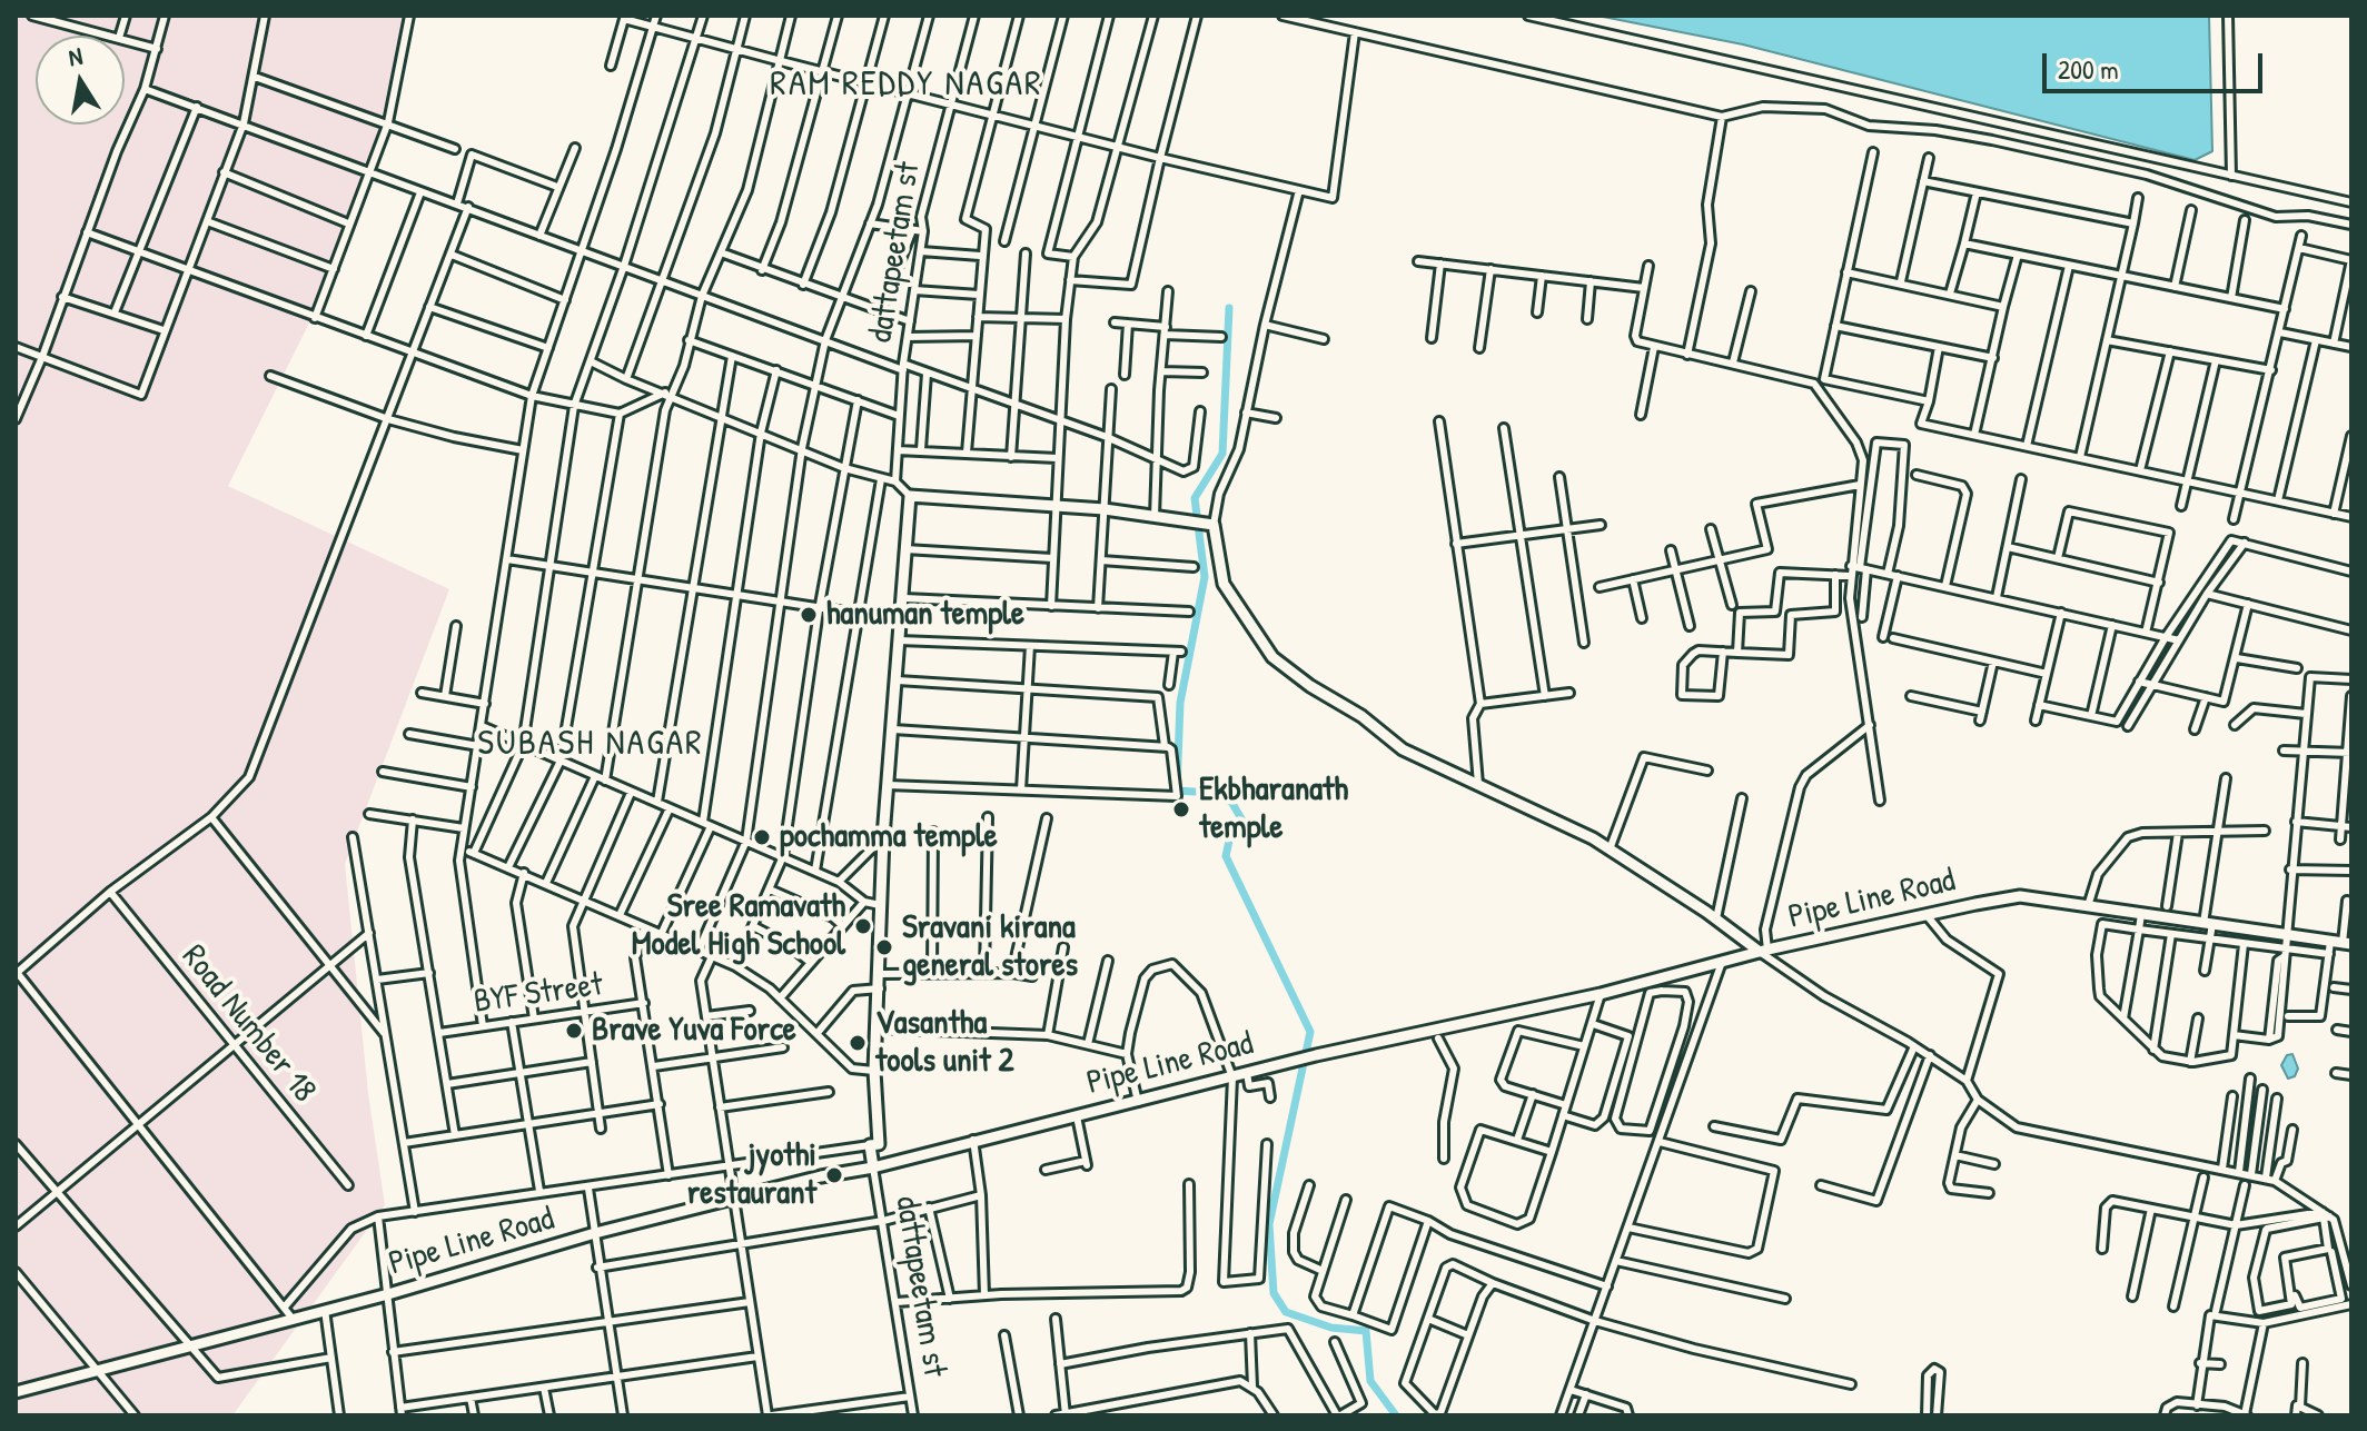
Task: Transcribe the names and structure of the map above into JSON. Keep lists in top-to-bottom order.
{
  "streets": {
    "street": [
      "dattapeetam st",
      "Pipe Line Road",
      "BYF Street",
      "Road Number 18"
    ]
  },
  "crossings": [
    ["dattapeetam st", "Pipe Line Road"]
  ],
  "districts": ["RAM REDDY NAGAR", "SUBASH NAGAR"],
  "places": [
    "hanuman temple",
    "Ekbharanath temple",
    "pochamma temple",
    "Sree Ramavath Model High School",
    "Sravani kirana general stores",
    "Brave Yuva Force",
    "Vasantha tools unit 2",
    "jyothi restaurant"
  ],
  "scale_bar": "200 m",
  "north": "top"
}
